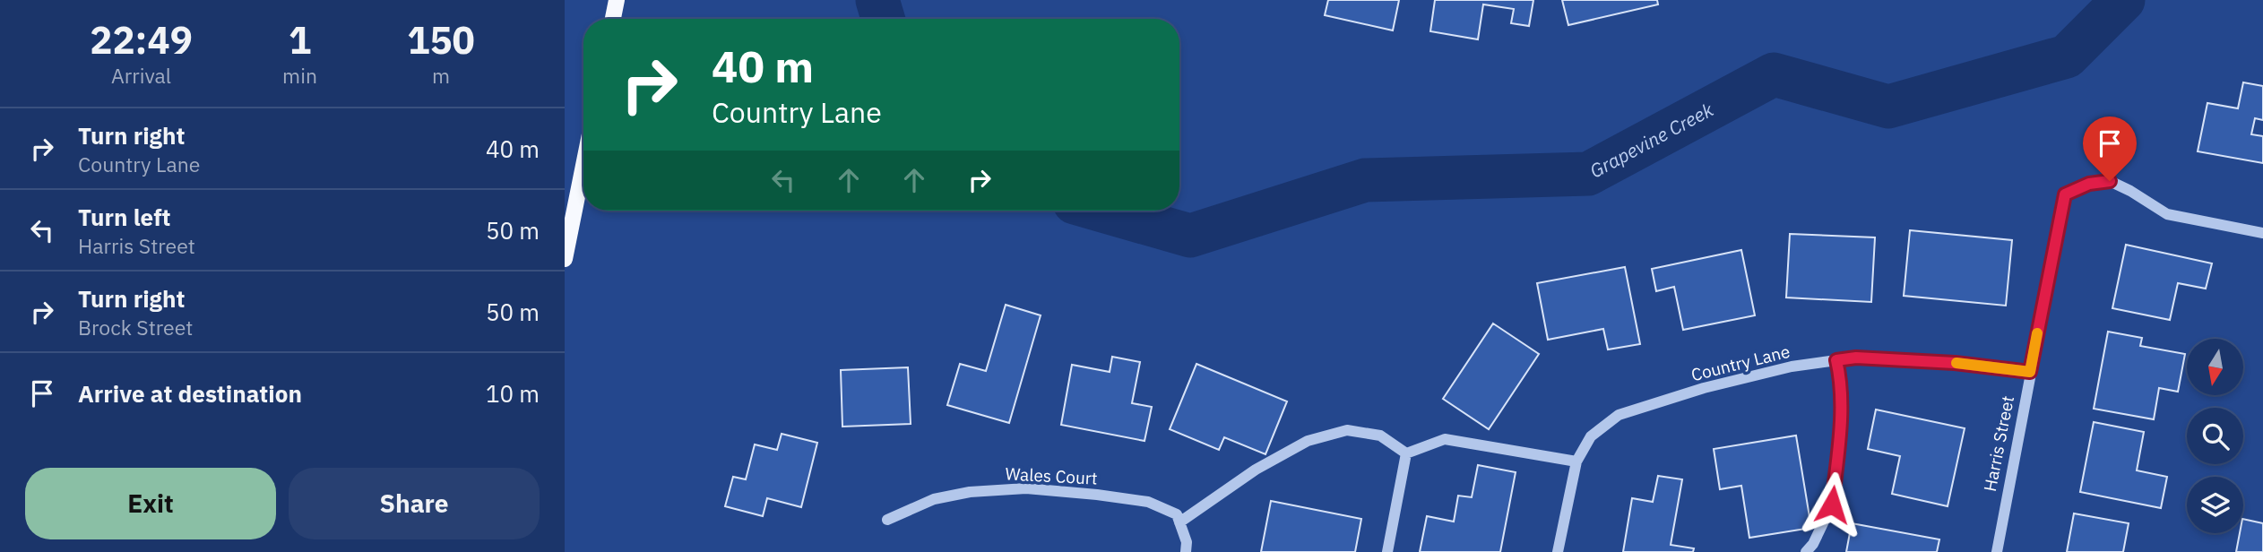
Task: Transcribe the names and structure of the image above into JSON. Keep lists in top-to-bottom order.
{
  "streets": {
    "street": ["Country Lane", "Harris Street", "Wales Court"]
  },
  "crossings": [
    ["Country Lane", "Harris Street"]
  ],
  "water": ["Grapevine Creek"],
  "north": "bottom",
  "page": {
    "eta": [
      "22:49",
      "Arrival",
      "1",
      "min",
      "150",
      "m"
    ],
    "turn": ["40 m", "Country Lane"],
    "list": [
      {
        "name": "Turn right",
        "note": "Country Lane",
        "value": "40 m"
      },
      {
        "name": "Turn left",
        "note": "Harris Street",
        "value": "50 m"
      },
      {
        "name": "Turn right",
        "note": "Brock Street",
        "value": "50 m"
      },
      {
        "name": "Arrive at destination",
        "value": "10 m"
      }
    ],
    "buttons": ["Exit", "Share"]
  }
}
